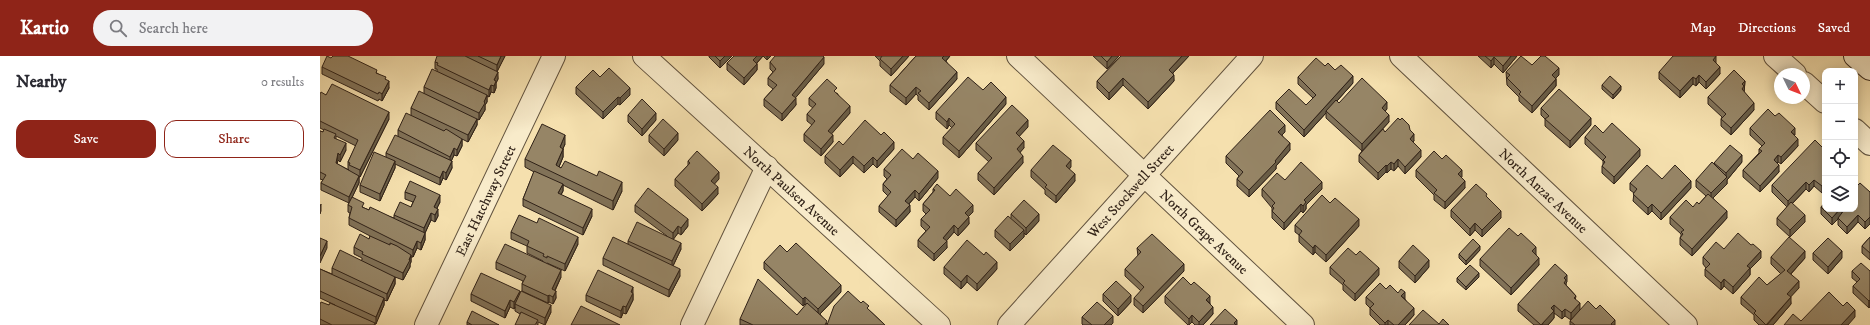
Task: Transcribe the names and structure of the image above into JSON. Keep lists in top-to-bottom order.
{
  "streets": {
    "street": [
      "North Paulsen Avenue",
      "West Stockwell Street",
      "North Anzac Avenue",
      "East Hatchway Street",
      "North Grape Avenue"
    ]
  },
  "crossings": [
    ["West Stockwell Street", "North Grape Avenue"]
  ],
  "north": "bottom right",
  "page": {
    "header": "Kartio",
    "search": "Search here",
    "nav": ["Map", "Directions", "Saved"],
    "heading": ["Nearby", "0 results"],
    "map_buttons": ["+", "−"],
    "buttons": ["Save", "Share"]
  }
}
